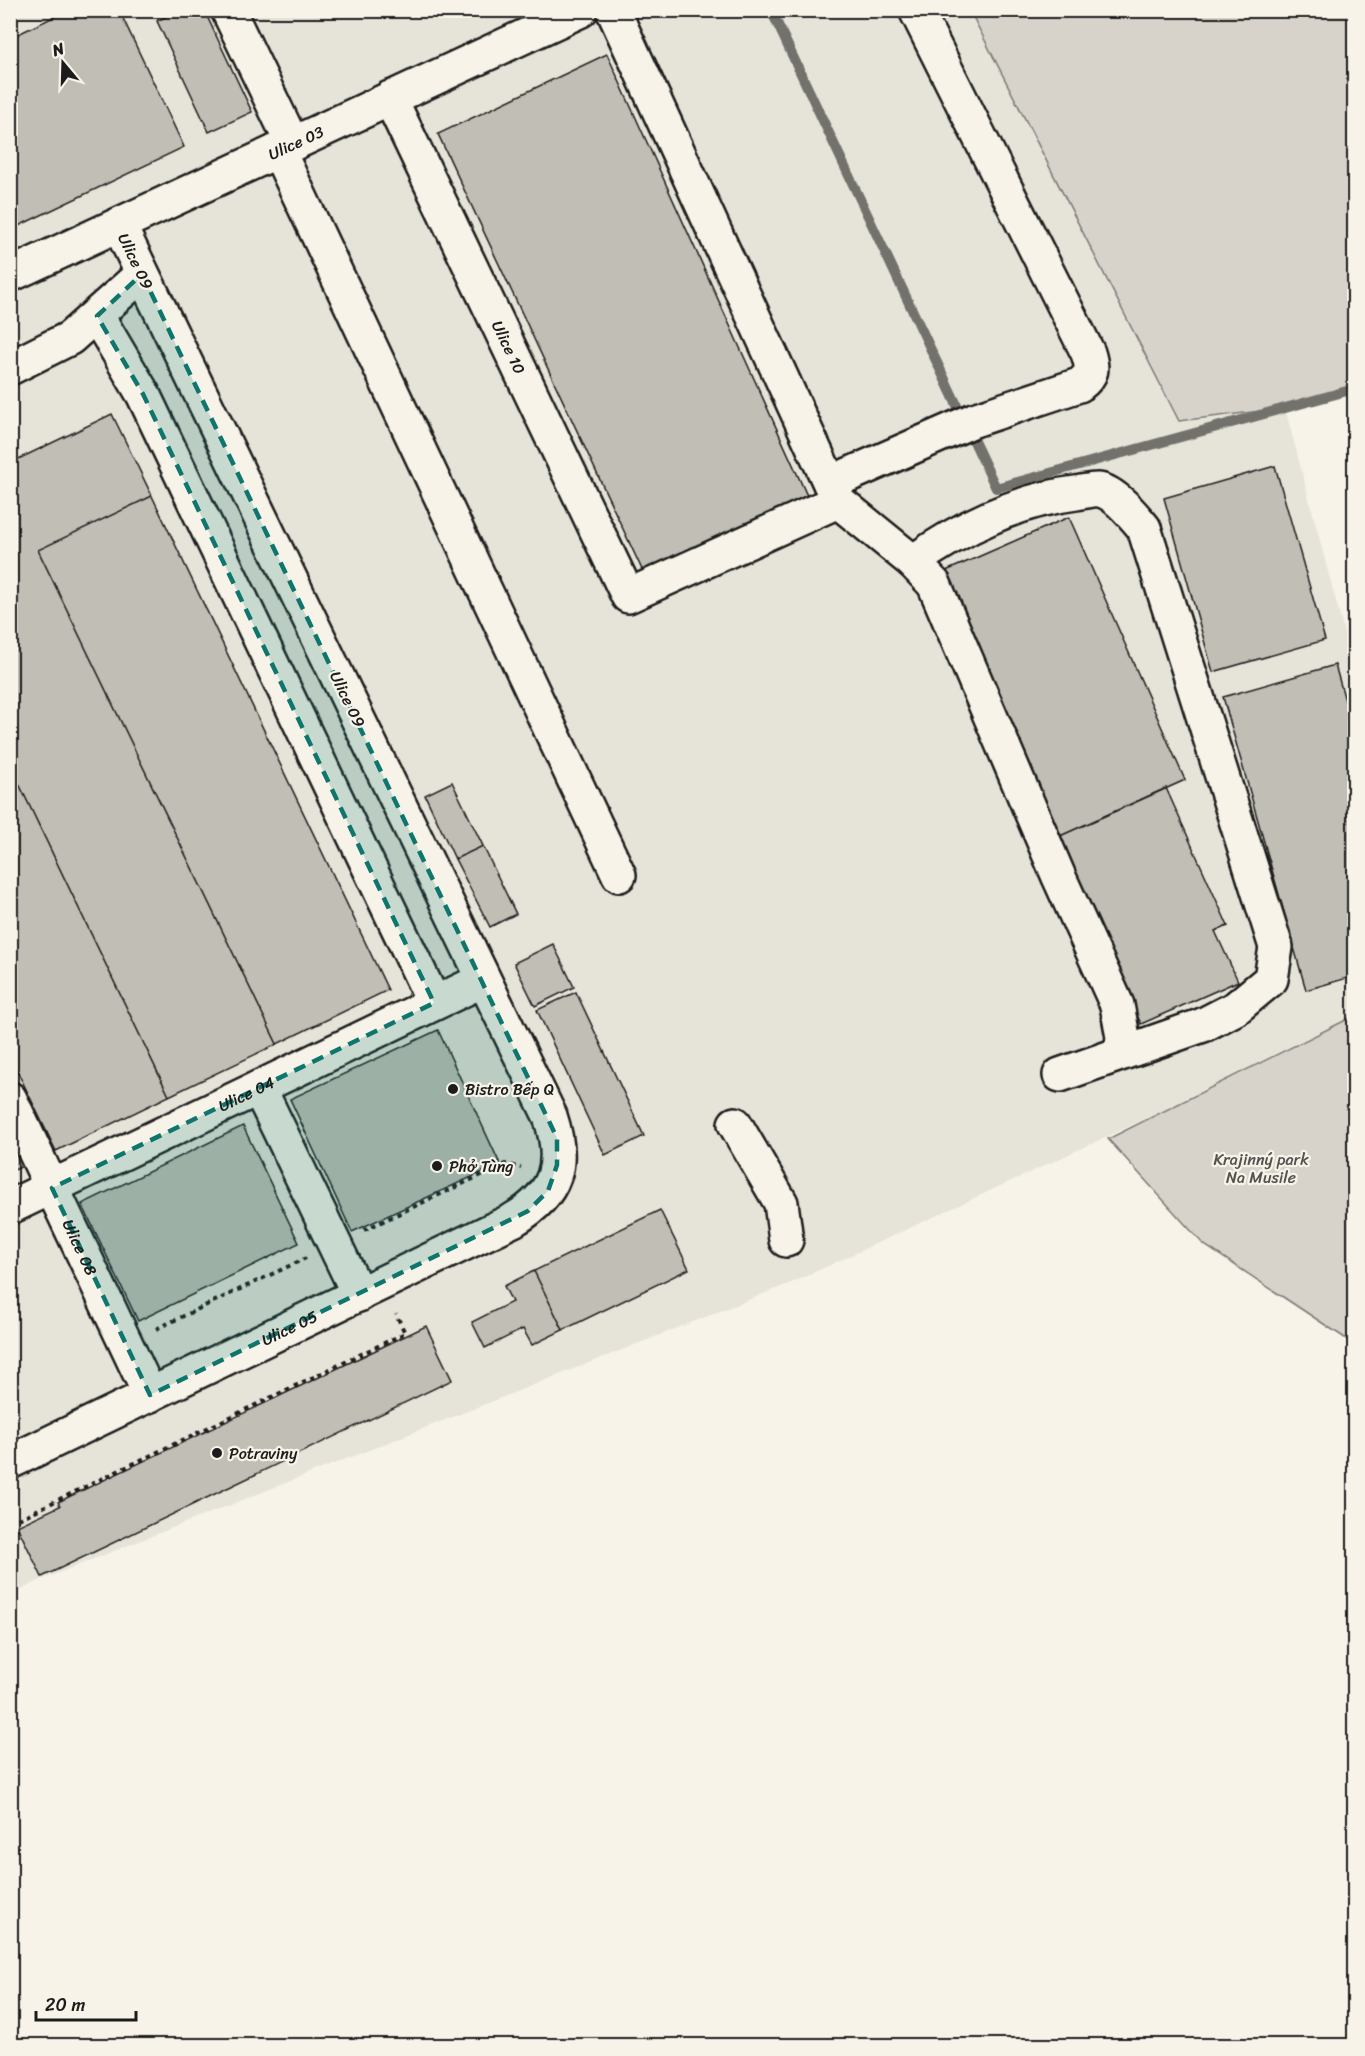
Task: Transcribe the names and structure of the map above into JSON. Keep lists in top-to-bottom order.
{
  "streets": {
    "street": [
      "Ulice 03",
      "Ulice 09",
      "Ulice 10",
      "Ulice 04",
      "Ulice 08",
      "Ulice 05"
    ]
  },
  "crossings": [
    ["Ulice 03", "Ulice 09"],
    ["Ulice 03", "Ulice 10"],
    ["Ulice 09", "Ulice 04"],
    ["Ulice 09", "Ulice 05"],
    ["Ulice 04", "Ulice 08"],
    ["Ulice 08", "Ulice 05"]
  ],
  "parks": ["Krajinný park Na Musile"],
  "places": ["Bistro Bếp Q", "Phở Tùng", "Potraviny"],
  "scale_bar": "20 m",
  "north": "top"
}
